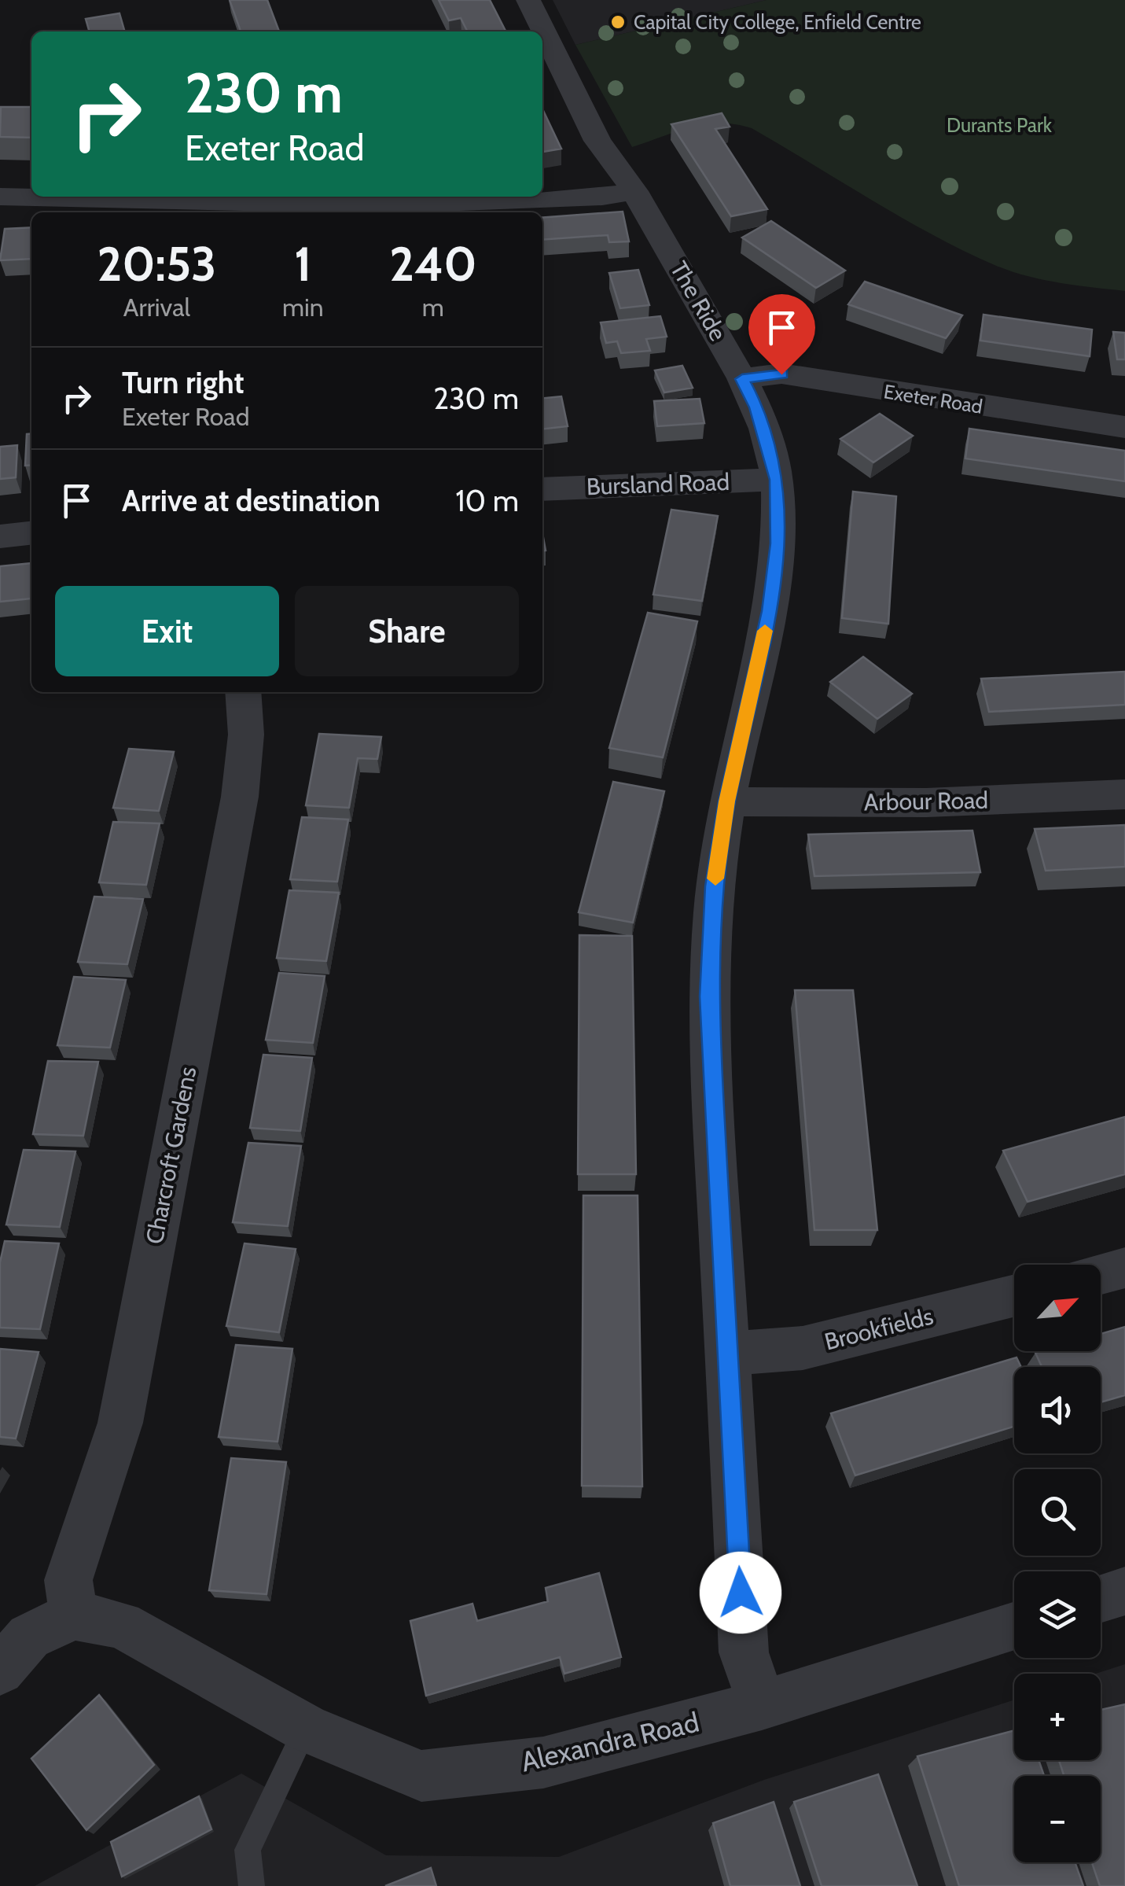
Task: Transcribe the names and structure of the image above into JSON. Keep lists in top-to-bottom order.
{
  "streets": {
    "street": [
      "The Ride",
      "Exeter Road",
      "Bursland Road",
      "Arbour Road",
      "Charcroft Gardens",
      "Brookfields",
      "Alexandra Road"
    ]
  },
  "crossings": [
    ["The Ride", "Exeter Road"],
    ["The Ride", "Bursland Road"],
    ["The Ride", "Arbour Road"],
    ["The Ride", "Brookfields"],
    ["The Ride", "Alexandra Road"],
    ["Charcroft Gardens", "Alexandra Road"]
  ],
  "parks": ["Durants Park"],
  "places": ["Capital City College, Enfield Centre"],
  "north": "top right",
  "page": {
    "turn": ["230 m", "Exeter Road"],
    "eta": [
      "20:53",
      "Arrival",
      "1",
      "min",
      "240",
      "m"
    ],
    "list": [
      {
        "name": "Turn right",
        "note": "Exeter Road",
        "value": "230 m"
      },
      {
        "name": "Arrive at destination",
        "value": "10 m"
      }
    ],
    "buttons": ["Exit", "Share"],
    "map_buttons": ["+", "−"]
  }
}
